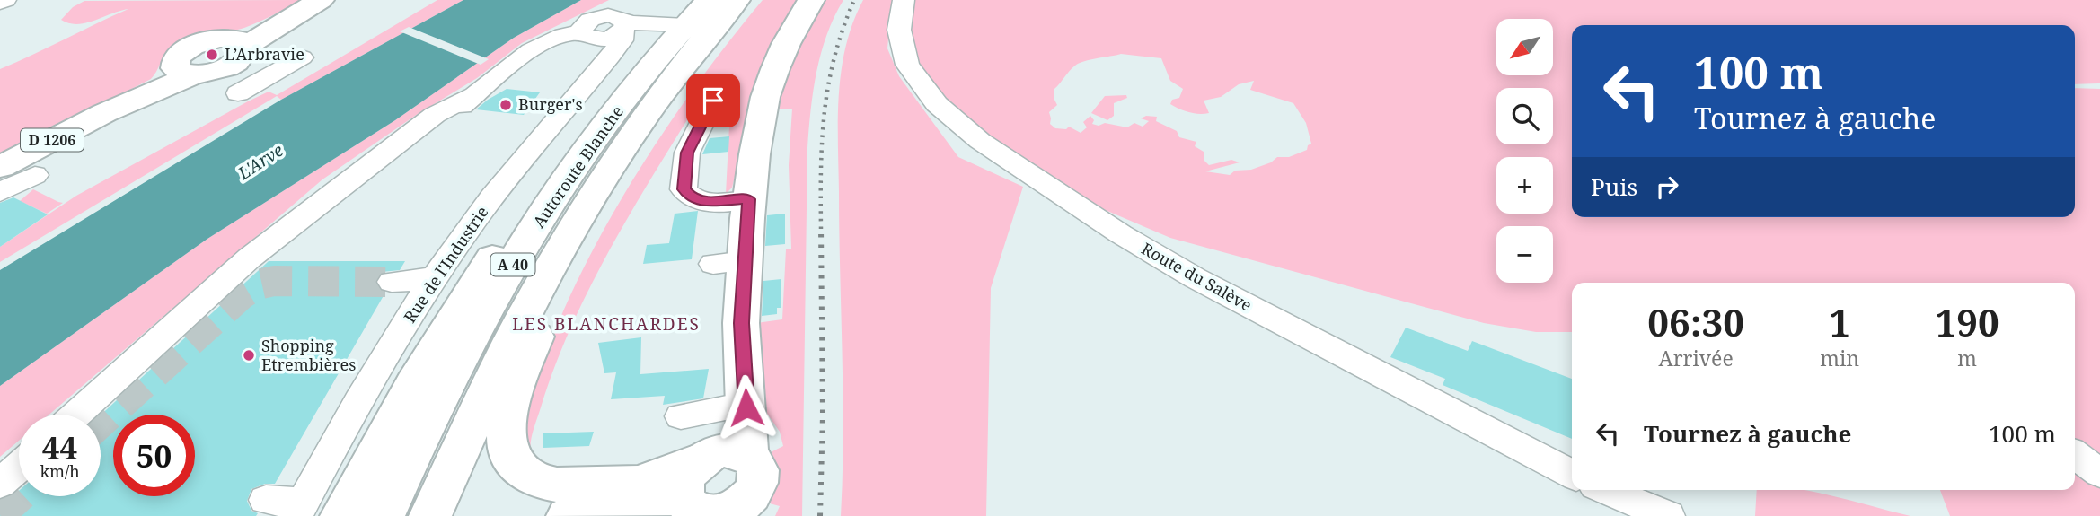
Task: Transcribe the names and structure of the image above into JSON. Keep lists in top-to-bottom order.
{
  "streets": {
    "main road": ["D 1206", "Autoroute Blanche", "A 40"],
    "street": ["Rue de l'Industrie", "Route du Salève"]
  },
  "districts": ["LES BLANCHARDES"],
  "water": ["L'Arve"],
  "places": ["L’Arbravie", "Burger's", "Shopping Etrembières"],
  "north": "bottom left",
  "page": {
    "map_buttons": ["+", "−"],
    "turn": ["100 m", "Tournez à gauche"],
    "then": "Puis",
    "eta": [
      "06:30",
      "Arrivée",
      "1",
      "min",
      "190",
      "m"
    ],
    "list": [
      {
        "name": "Tournez à gauche",
        "value": "100 m"
      }
    ],
    "speed": "44 km/h",
    "limit": "50"
  }
}
